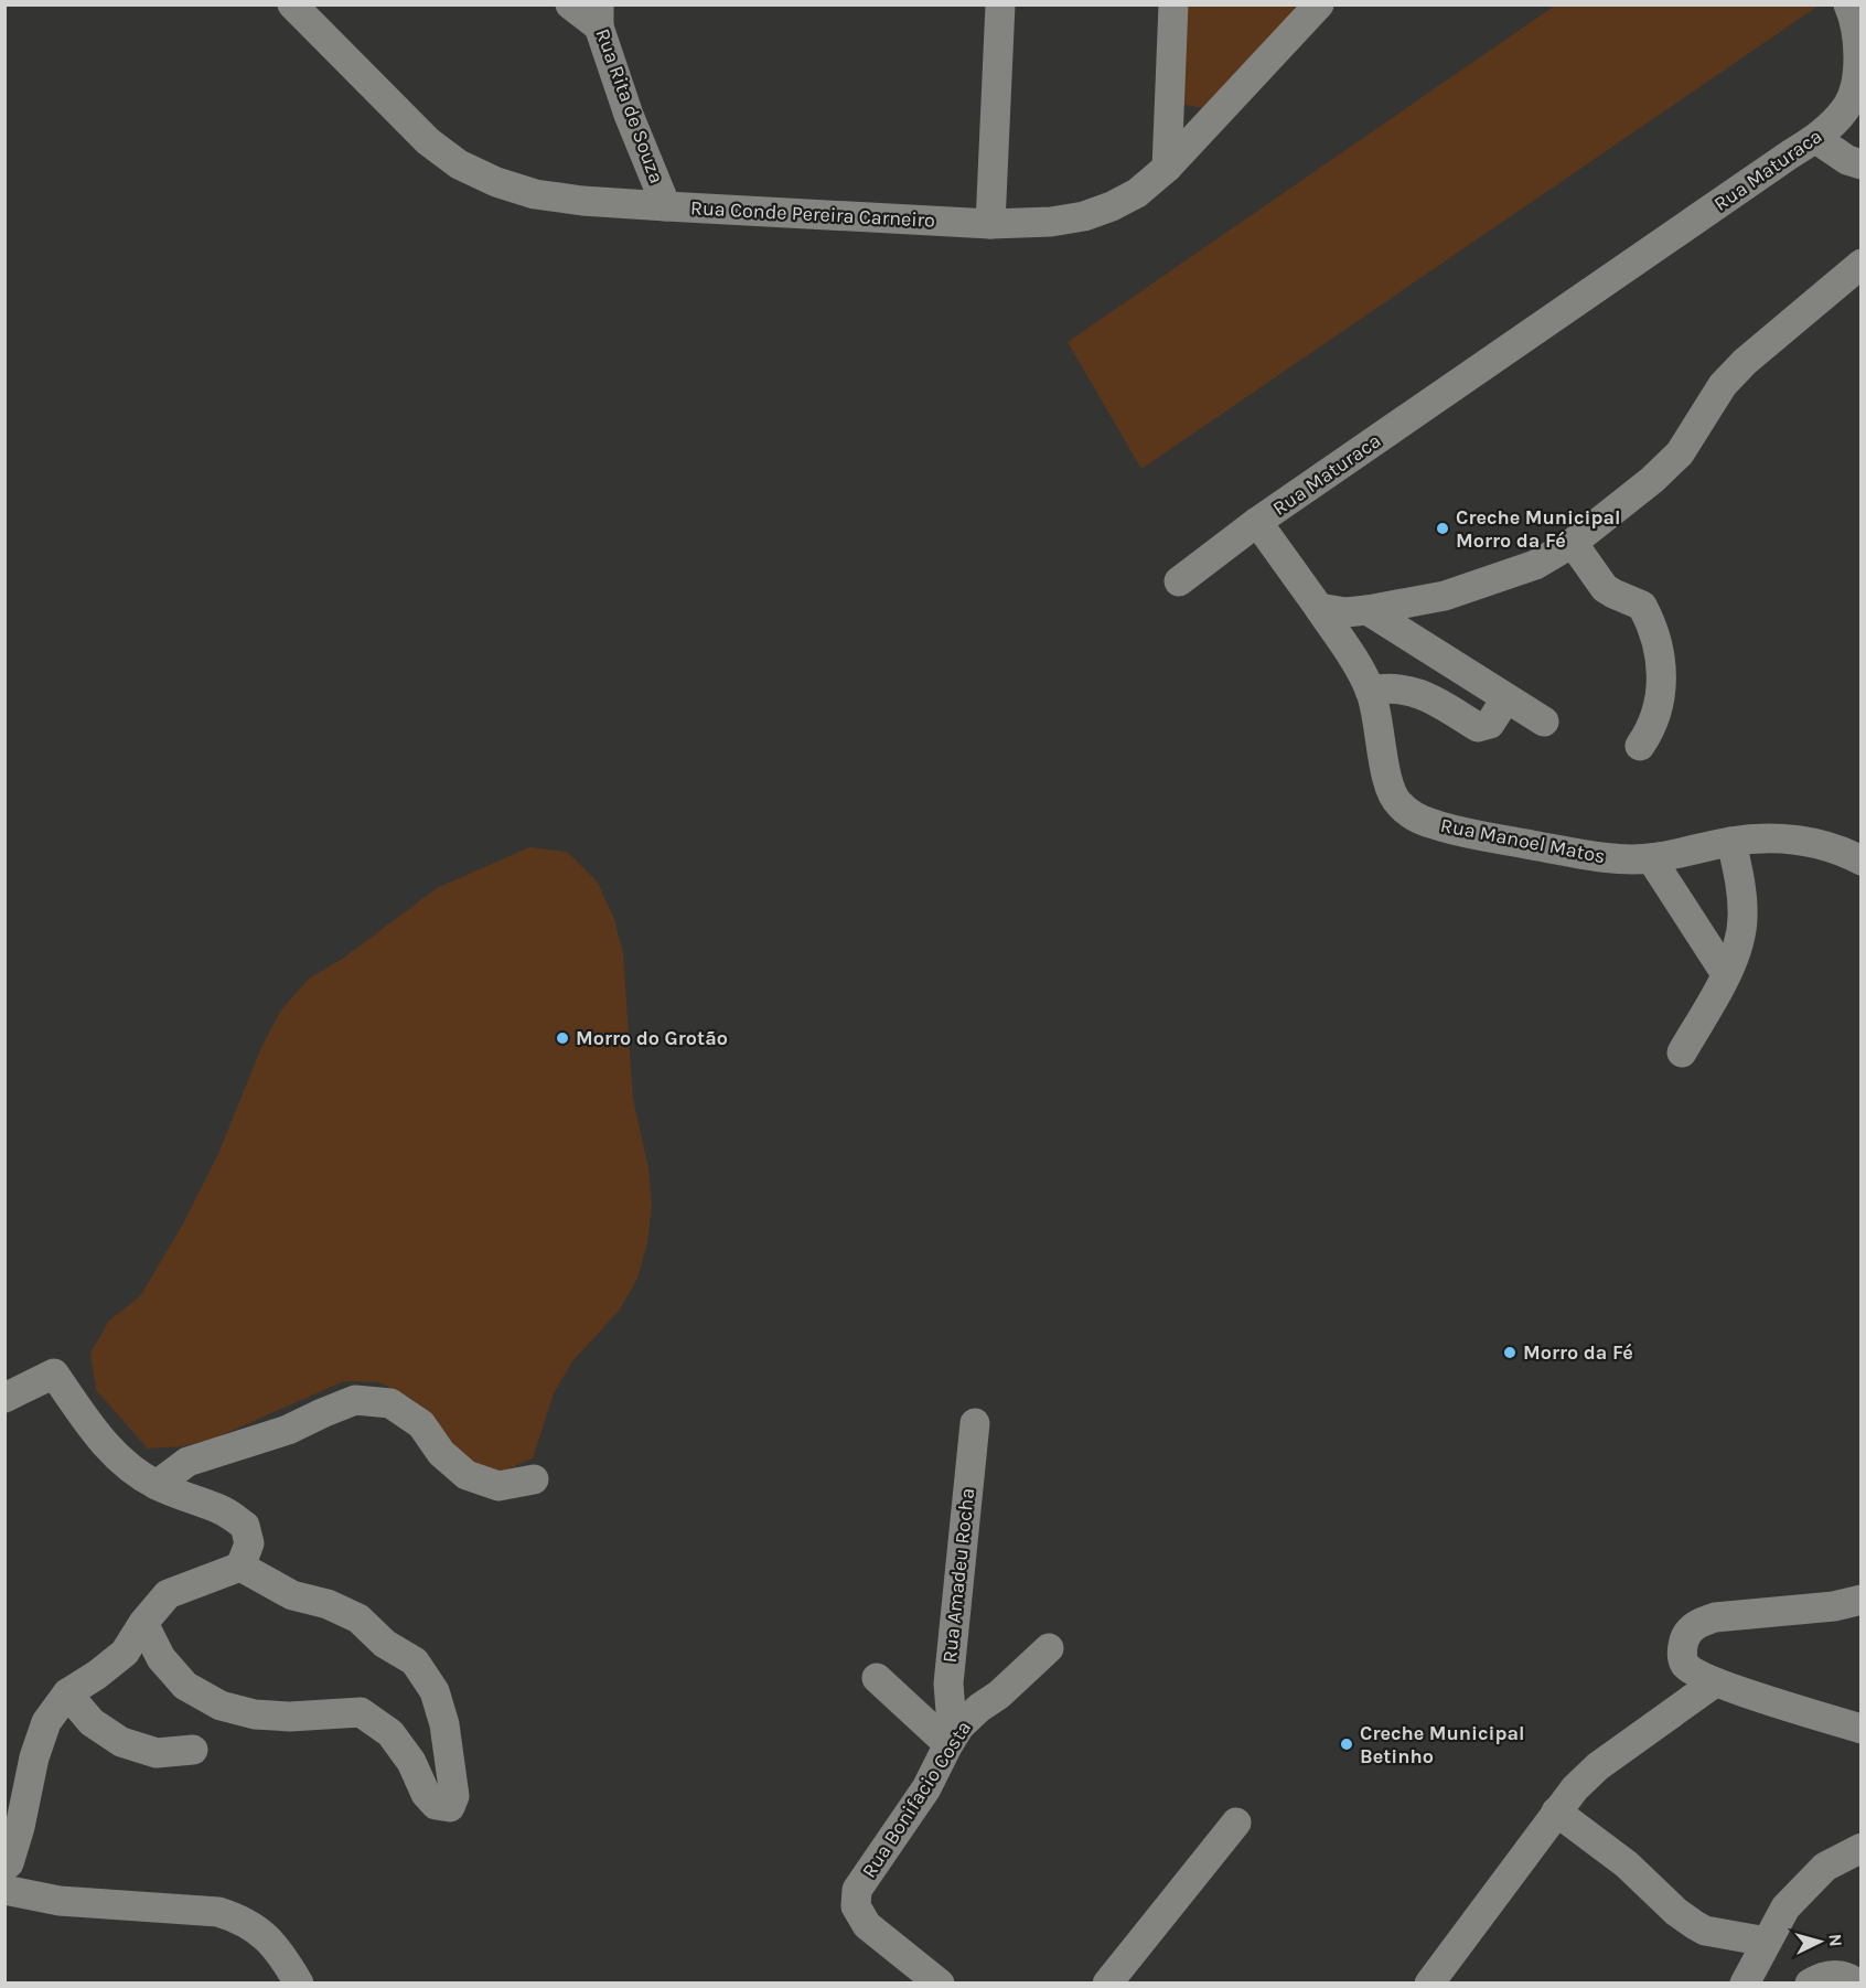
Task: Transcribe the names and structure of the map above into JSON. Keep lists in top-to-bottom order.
{
  "streets": {
    "street": [
      "Rua Rita de Souza",
      "Rua Maturaca",
      "Rua Conde Pereira Carneiro",
      "Rua Manoel Matos",
      "Rua Amadeu Rocha",
      "Rua Bonifacio Costa"
    ]
  },
  "crossings": [
    ["Rua Rita de Souza", "Rua Conde Pereira Carneiro"],
    ["Rua Maturaca", "Rua Manoel Matos"],
    ["Rua Amadeu Rocha", "Rua Bonifacio Costa"]
  ],
  "places": [
    "Creche Municipal Morro da Fé",
    "Morro do Grotão",
    "Morro da Fé",
    "Creche Municipal Betinho"
  ],
  "north": "right"
}
